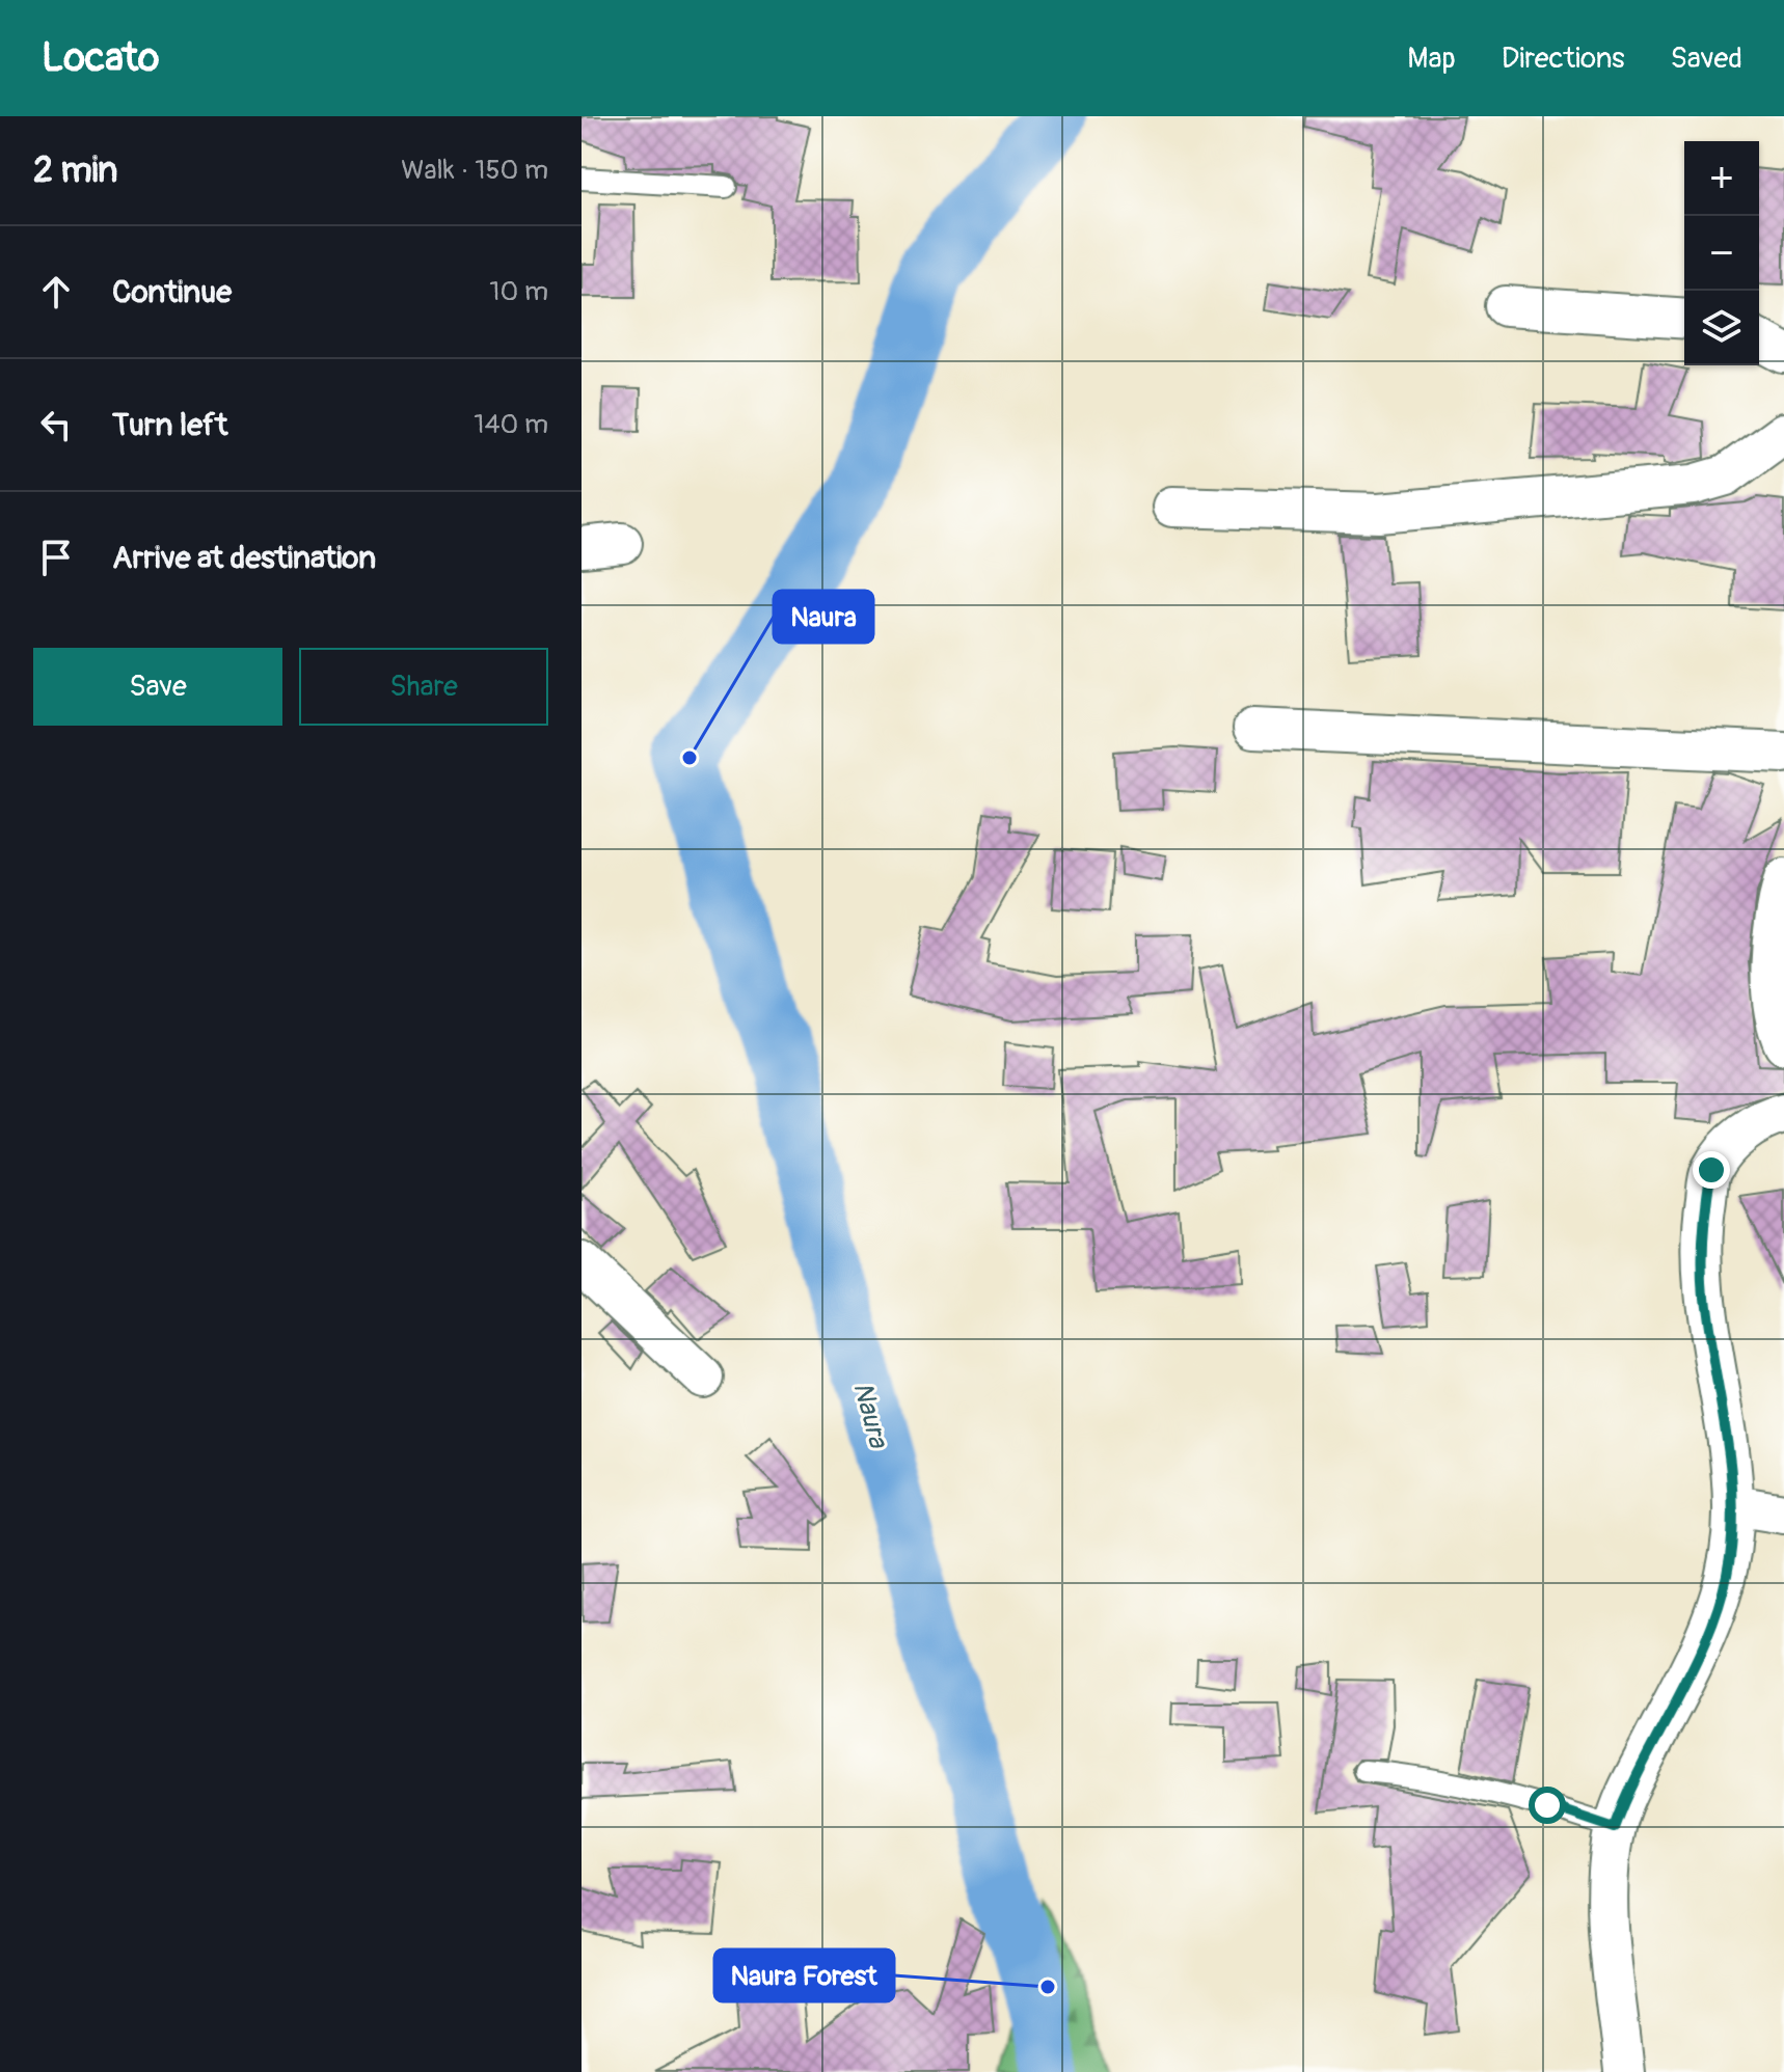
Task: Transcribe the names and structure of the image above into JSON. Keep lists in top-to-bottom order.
{
  "water": ["Naura"],
  "places": ["Naura", "Naura Forest"],
  "page": {
    "header": "Locato",
    "nav": ["Map", "Directions", "Saved"],
    "heading": ["2 min", "Walk · 150 m"],
    "map_buttons": ["+", "−"],
    "list": [
      ["Continue", "10 m"],
      ["Turn left", "140 m"],
      "Arrive at destination"
    ],
    "buttons": ["Save", "Share"]
  }
}
